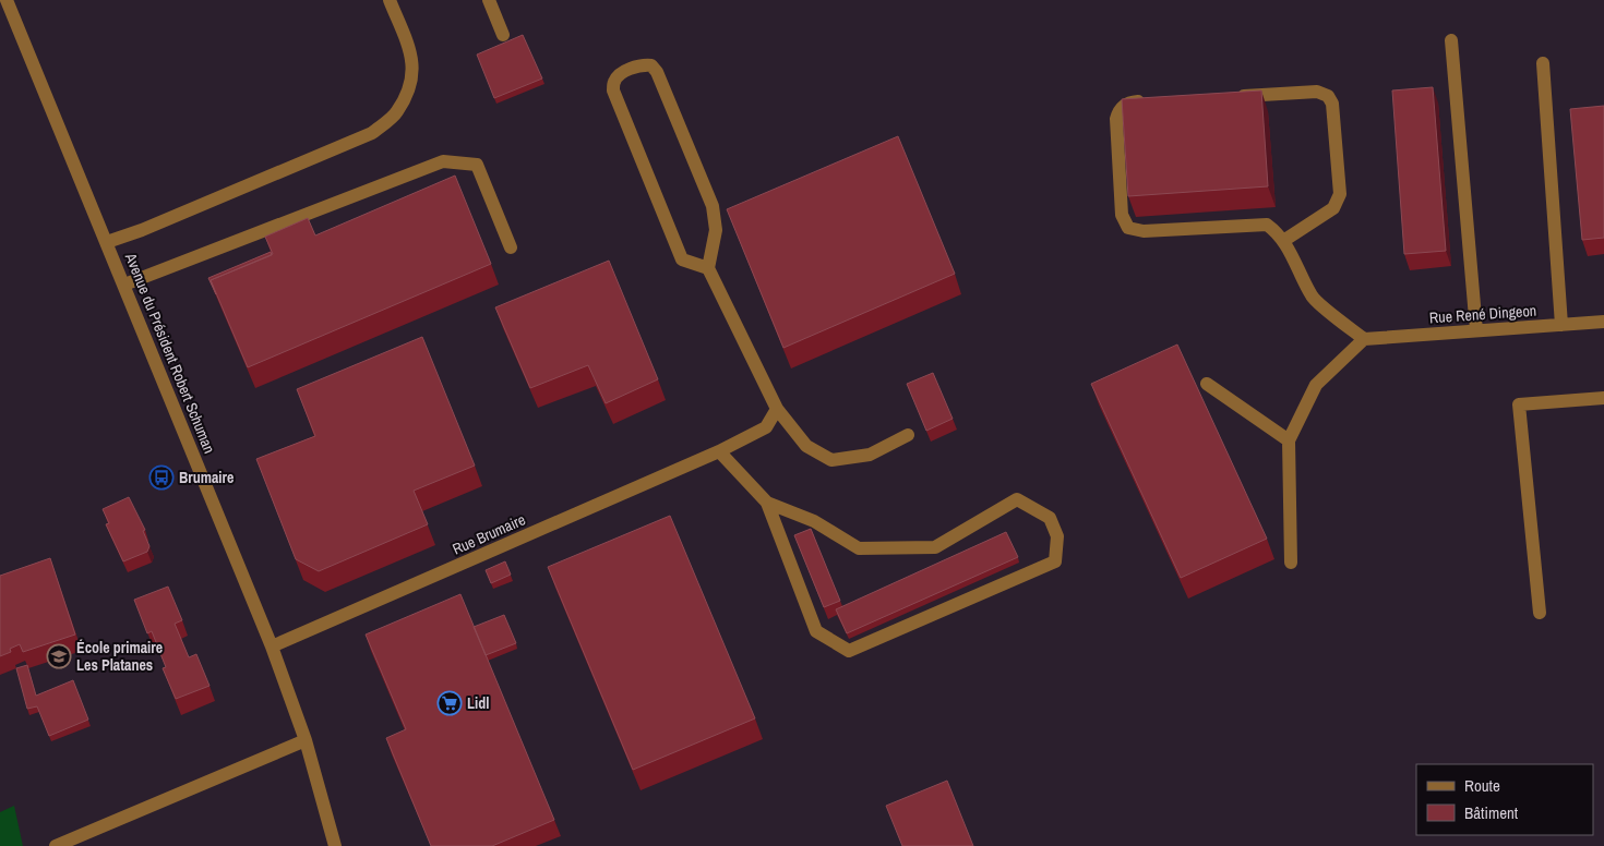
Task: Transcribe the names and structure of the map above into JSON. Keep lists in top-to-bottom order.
{
  "streets": {
    "street": ["Rue René Dingeon", "Avenue du Président Robert Schuman", "Rue Brumaire"]
  },
  "crossings": [
    ["Avenue du Président Robert Schuman", "Rue Brumaire"]
  ],
  "places": {
    "bus stop": ["Brumaire"],
    "school or university": ["École primaire Les Platanes"],
    "supermarket": ["Lidl"]
  },
  "legend": ["Route", "Bâtiment"]
}
